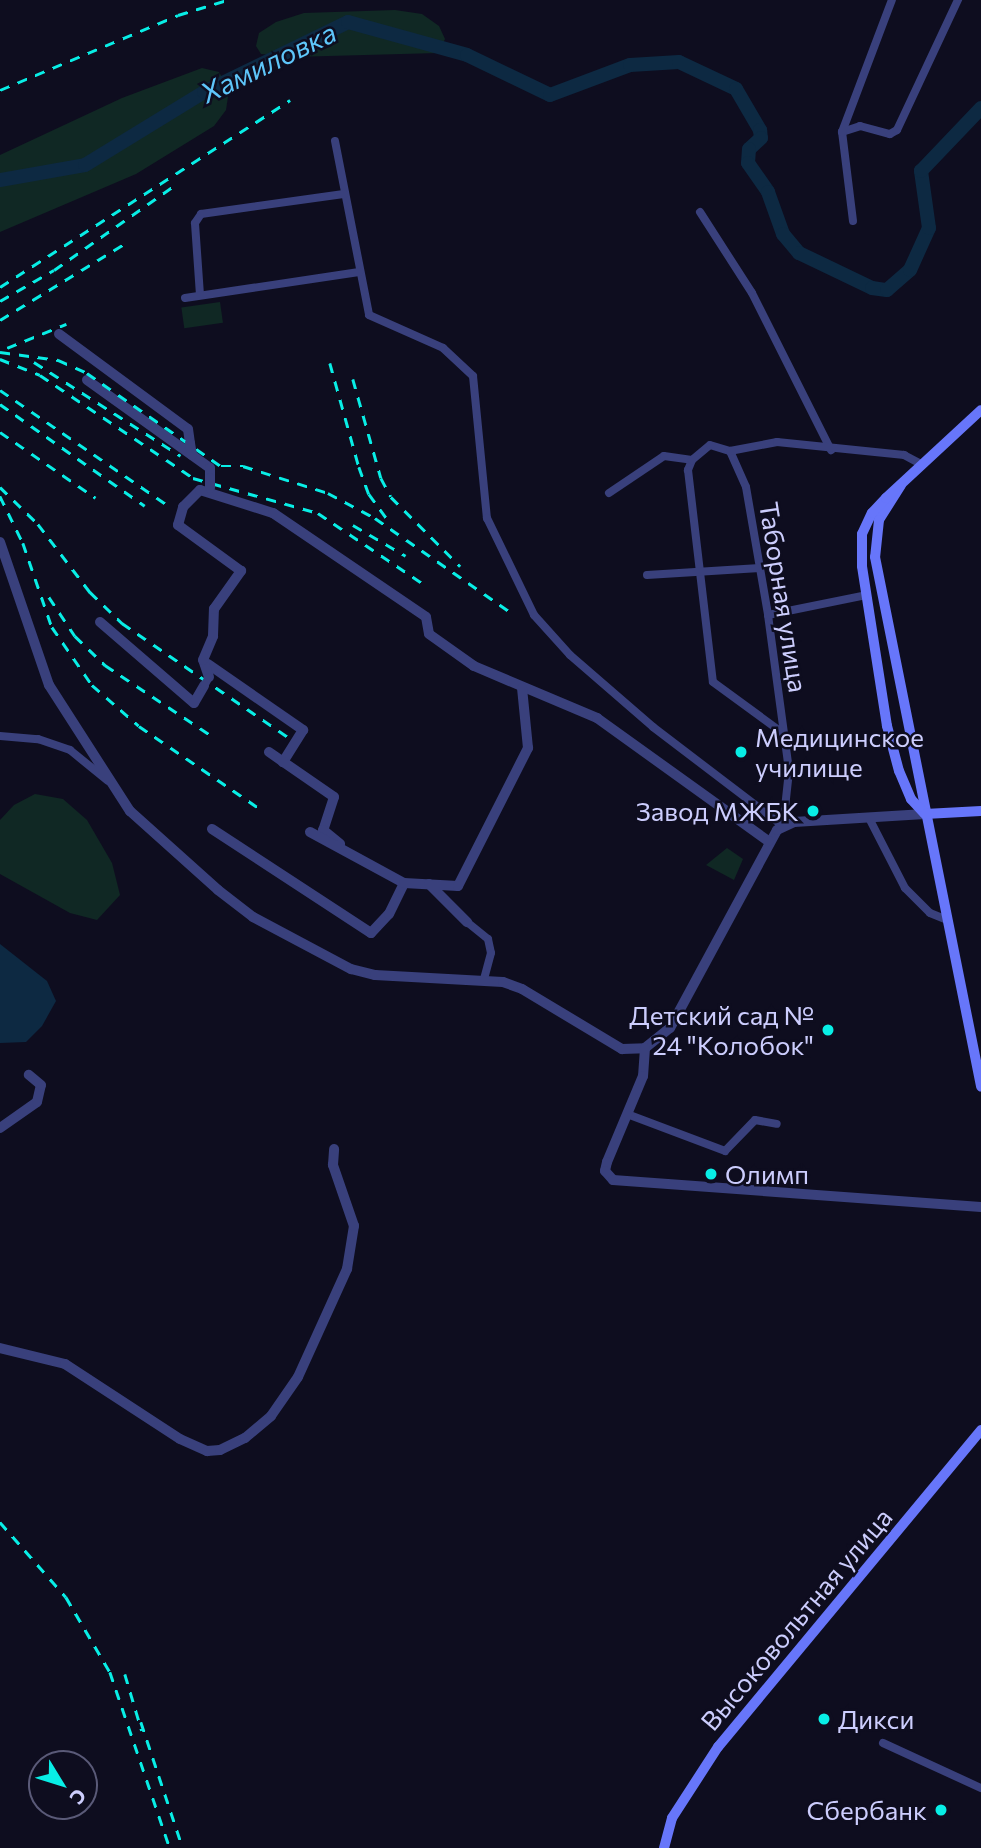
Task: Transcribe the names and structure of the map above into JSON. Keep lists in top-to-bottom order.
{
  "streets": {
    "main road": ["Высоковольтная улица"],
    "street": ["Таборная улица"]
  },
  "water": ["Хамиловка"],
  "places": [
    "Медицинское училище",
    "Завод МЖБК",
    "Детский сад № 24 \"Колобок\"",
    "Олимп",
    "Дикси",
    "Сбербанк"
  ],
  "north": "bottom right"
}
